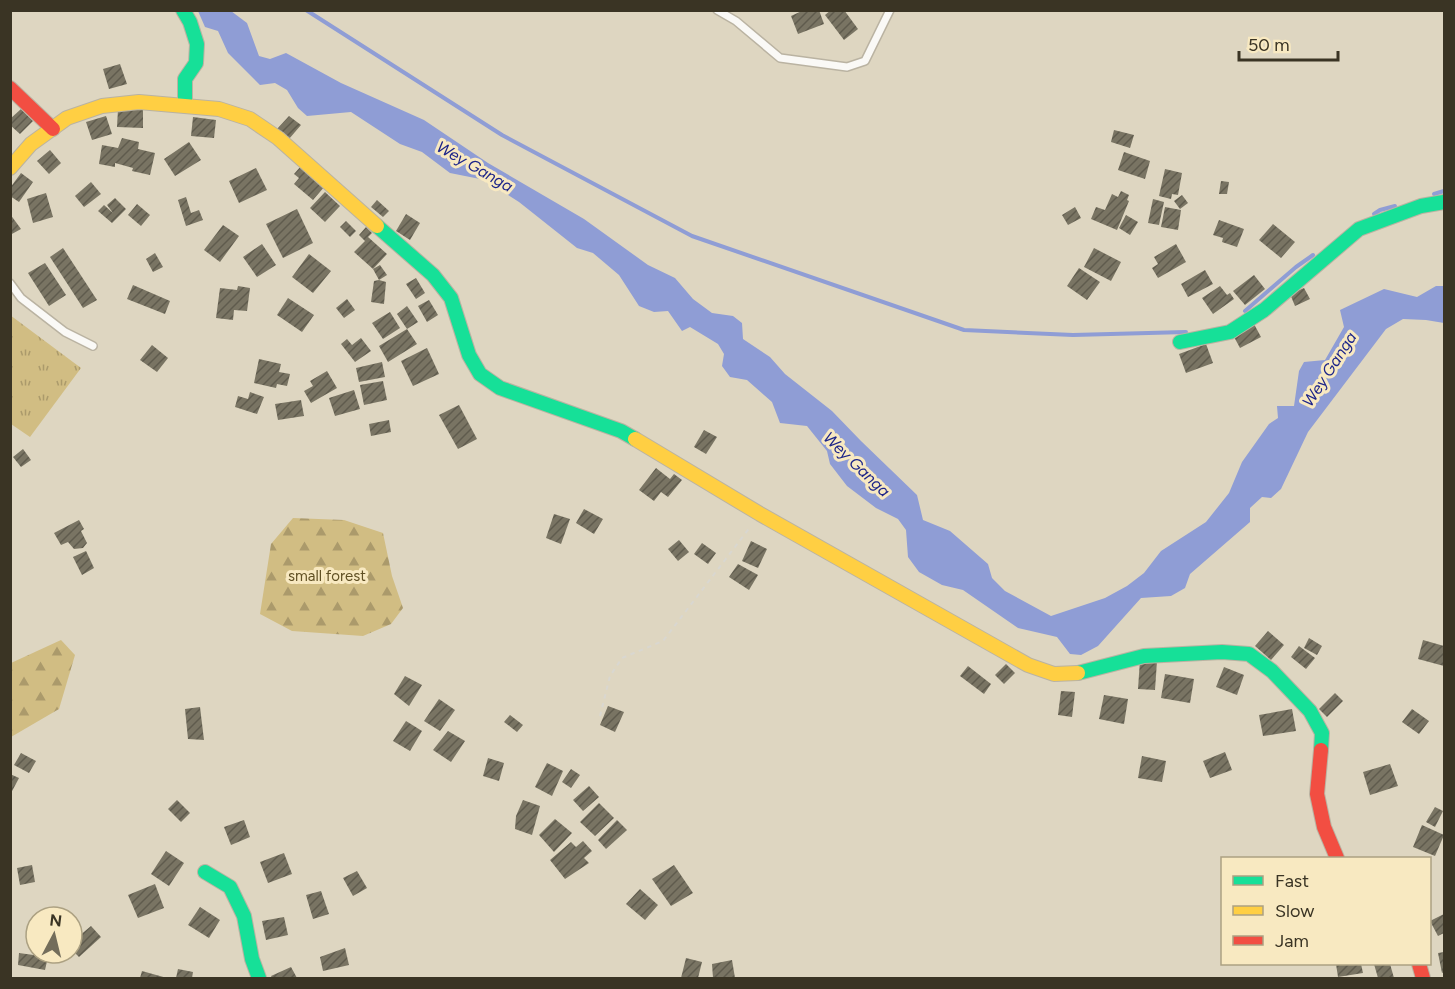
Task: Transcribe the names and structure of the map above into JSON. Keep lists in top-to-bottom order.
{
  "water": ["Wey Ganga"],
  "parks": ["small forest"],
  "legend": ["Fast", "Slow", "Jam"],
  "scale_bar": "50 m",
  "north": "top"
}
